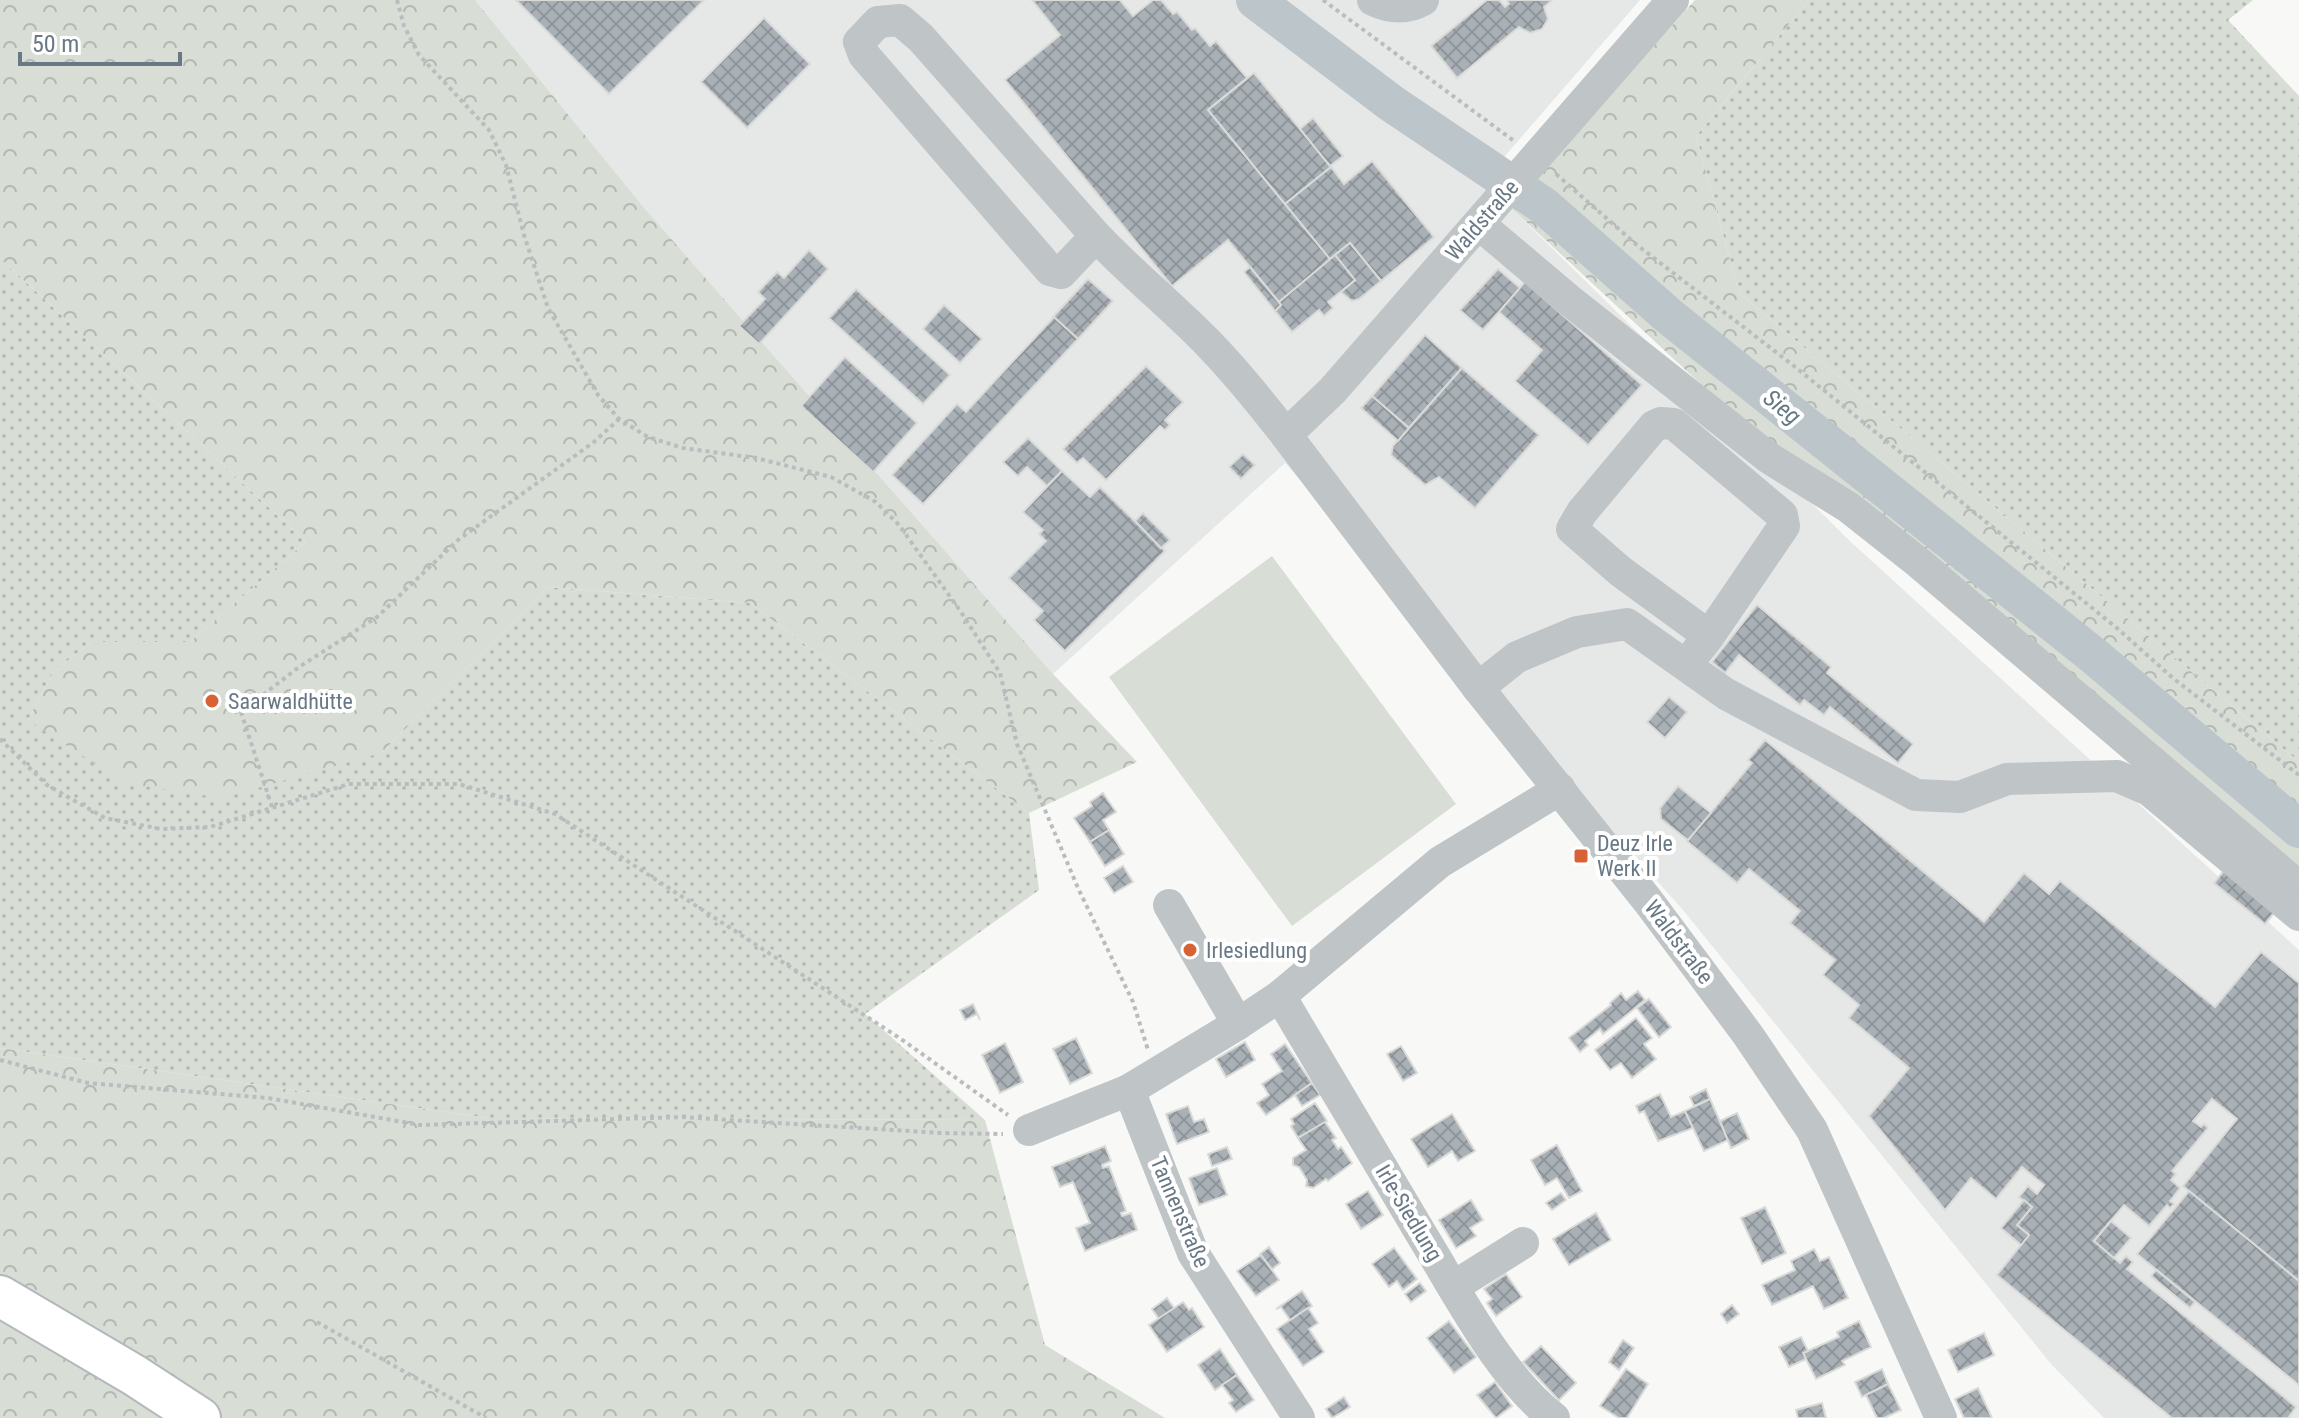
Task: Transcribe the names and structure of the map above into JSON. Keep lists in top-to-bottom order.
{
  "streets": {
    "street": ["Waldstraße", "Tannenstraße", "Irle-Siedlung"]
  },
  "water": ["Sieg"],
  "places": {
    "other": ["Saarwaldhütte", "Irlesiedlung"],
    "transit": ["Deuz Irle Werk II"]
  },
  "scale_bar": "50 m"
}
